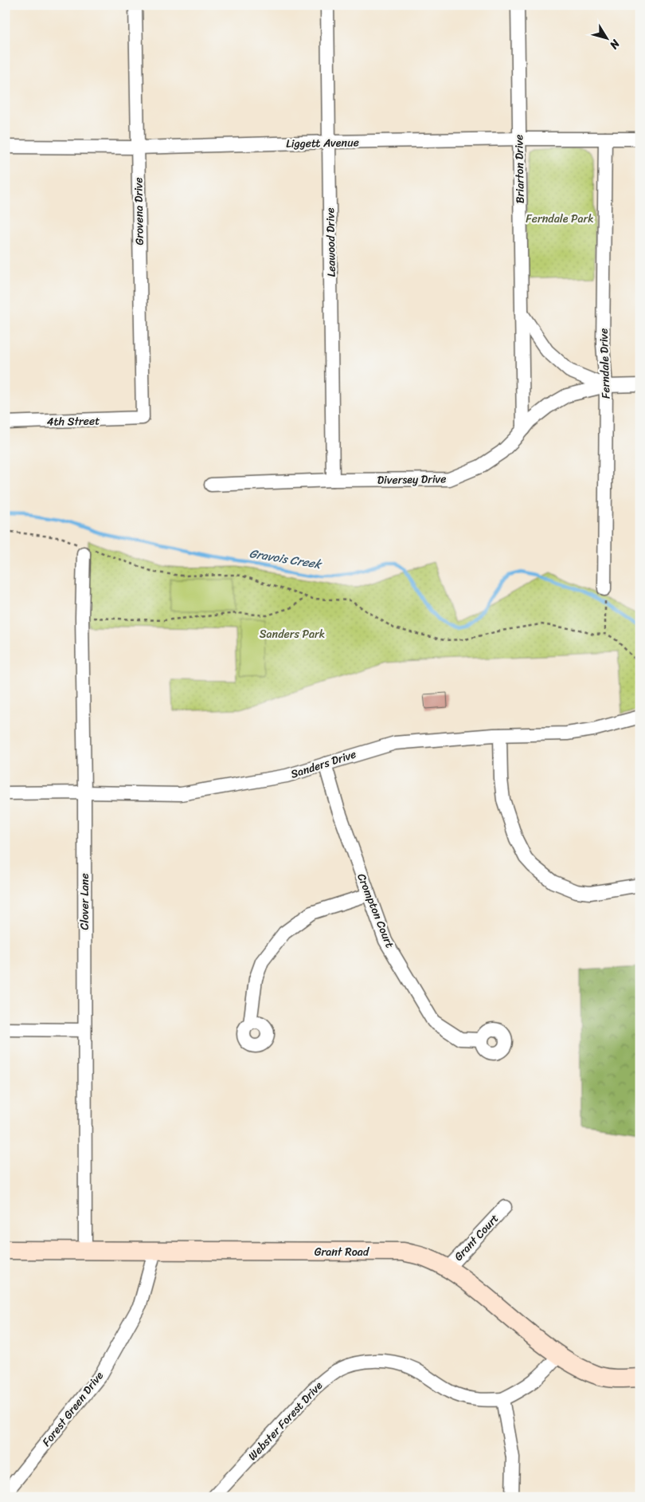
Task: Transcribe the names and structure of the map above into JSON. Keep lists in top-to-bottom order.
{
  "streets": {
    "street": [
      "Liggett Avenue",
      "Briarton Drive",
      "Grovena Drive",
      "Leawood Drive",
      "Ferndale Drive",
      "4th Street",
      "Diversey Drive",
      "Sanders Drive",
      "Clover Lane",
      "Crompton Court",
      "Grant Court",
      "Grant Road",
      "Forest Green Drive",
      "Webster Forest Drive"
    ]
  },
  "crossings": [
    ["Liggett Avenue", "Briarton Drive"],
    ["Liggett Avenue", "Grovena Drive"],
    ["Liggett Avenue", "Leawood Drive"],
    ["Liggett Avenue", "Ferndale Drive"],
    ["Briarton Drive", "Diversey Drive"],
    ["Grovena Drive", "4th Street"],
    ["Leawood Drive", "Diversey Drive"],
    ["Ferndale Drive", "Diversey Drive"],
    ["Sanders Drive", "Clover Lane"],
    ["Sanders Drive", "Crompton Court"],
    ["Clover Lane", "Grant Road"],
    ["Grant Court", "Grant Road"],
    ["Grant Road", "Forest Green Drive"]
  ],
  "water": ["Gravois Creek"],
  "parks": ["Ferndale Park", "Sanders Park"],
  "north": "bottom right"
}
